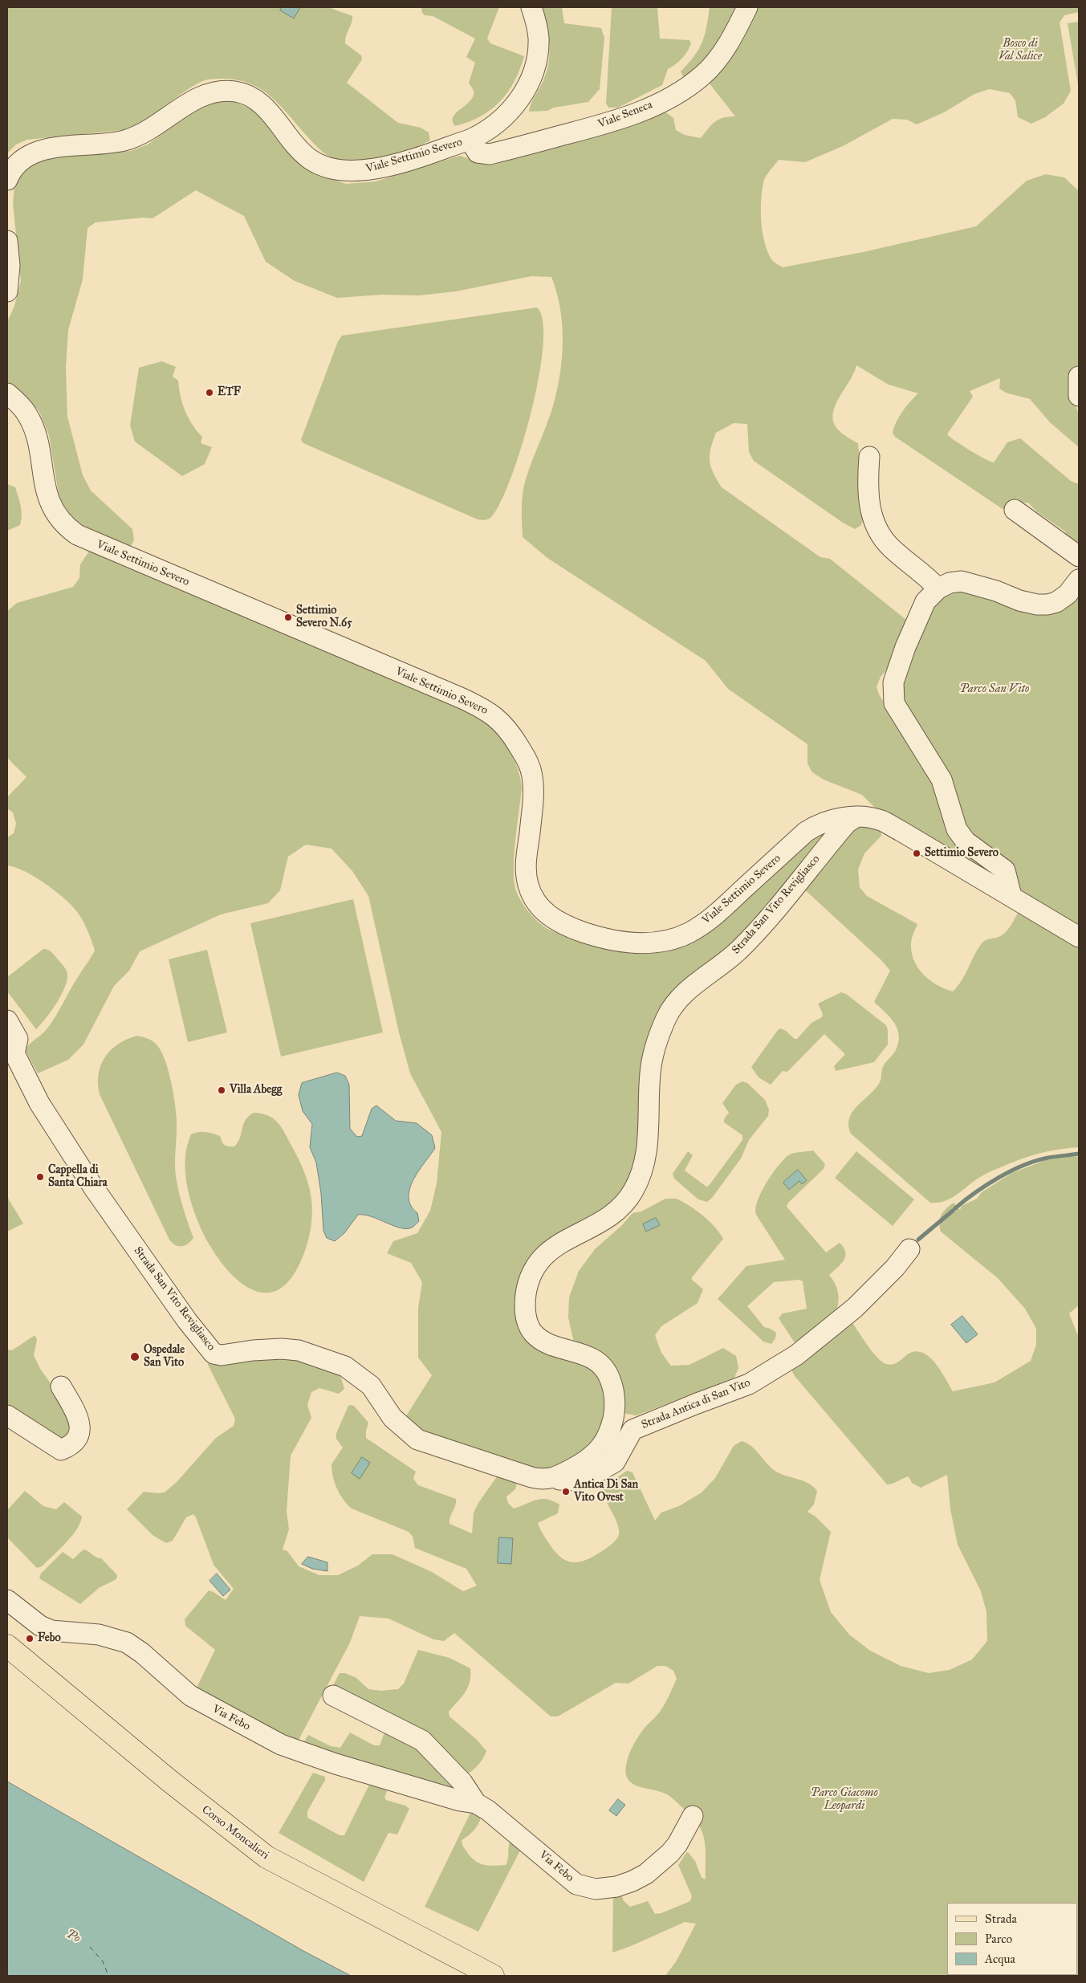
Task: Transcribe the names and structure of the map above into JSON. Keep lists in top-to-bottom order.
{
  "streets": {
    "main road": ["Corso Moncalieri"],
    "street": [
      "Viale Seneca",
      "Viale Settimio Severo",
      "Strada San Vito Revigliasco",
      "Strada Antica di San Vito",
      "Via Febo"
    ]
  },
  "crossings": [
    ["Viale Seneca", "Viale Settimio Severo"],
    ["Viale Settimio Severo", "Strada San Vito Revigliasco"],
    ["Strada San Vito Revigliasco", "Strada Antica di San Vito"]
  ],
  "water": ["Po"],
  "parks": ["Bosco di Val Salice", "Parco San Vito", "Parco Giacomo Leopardi"],
  "places": [
    "ETF",
    "Settimio Severo N.65",
    "Settimio Severo",
    "Villa Abegg",
    "Cappella di Santa Chiara",
    "Ospedale San Vito",
    "Antica Di San Vito Ovest",
    "Febo"
  ],
  "legend": ["Strada", "Parco", "Acqua"]
}
